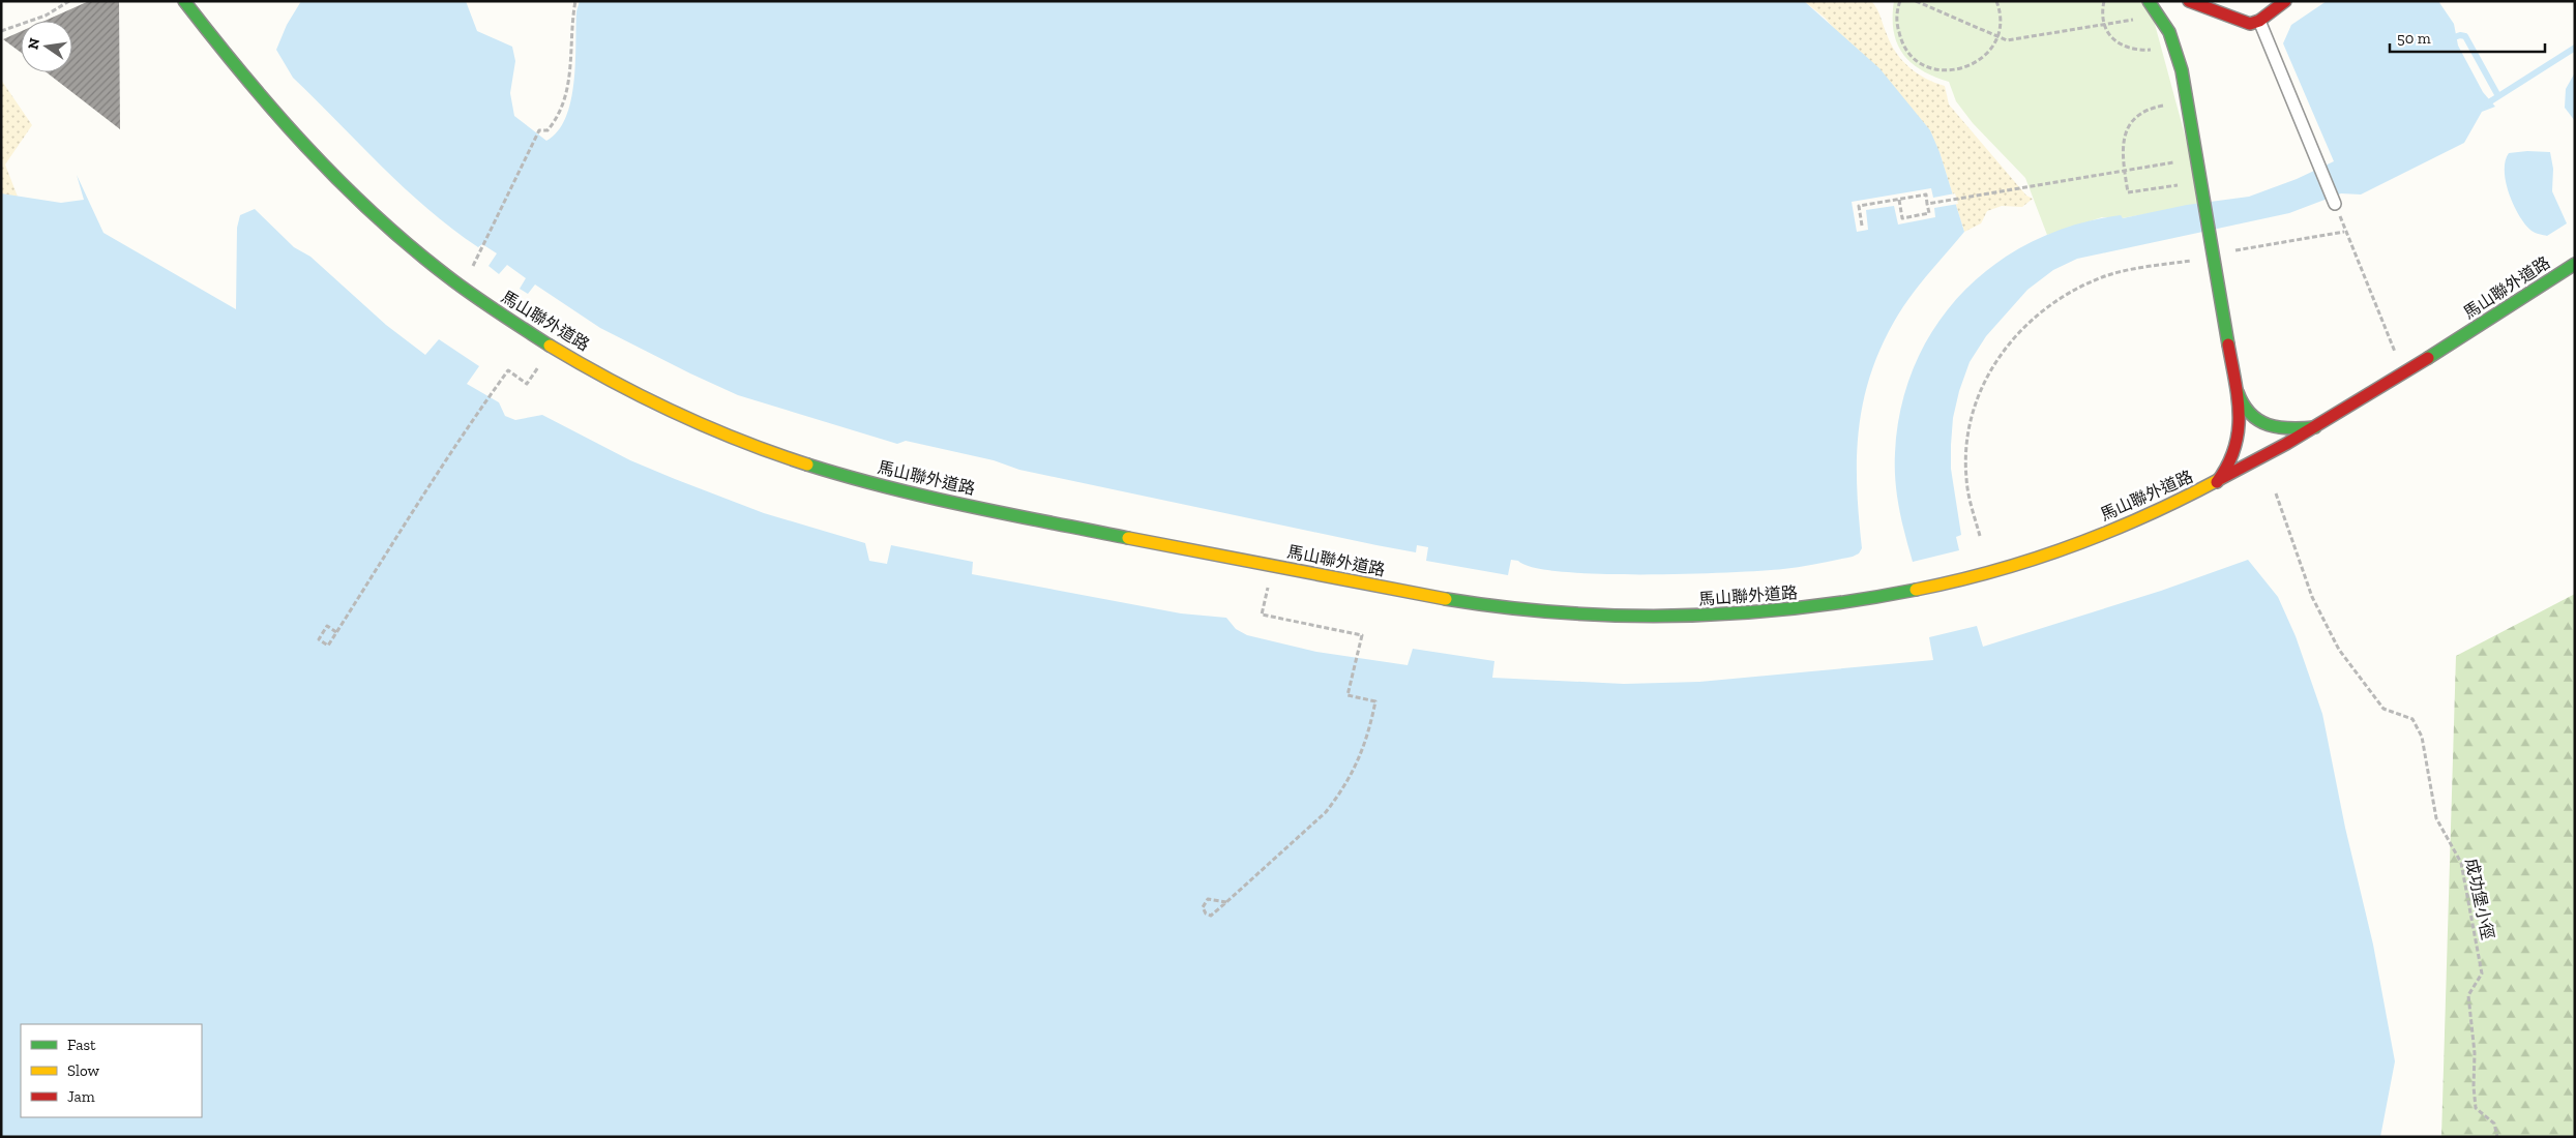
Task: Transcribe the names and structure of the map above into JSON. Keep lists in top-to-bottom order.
{
  "streets": {
    "main road": ["馬山聯外道路"],
    "path": ["成功堡小徑"]
  },
  "legend": ["Fast", "Slow", "Jam"],
  "scale_bar": "50 m",
  "north": "left"
}
